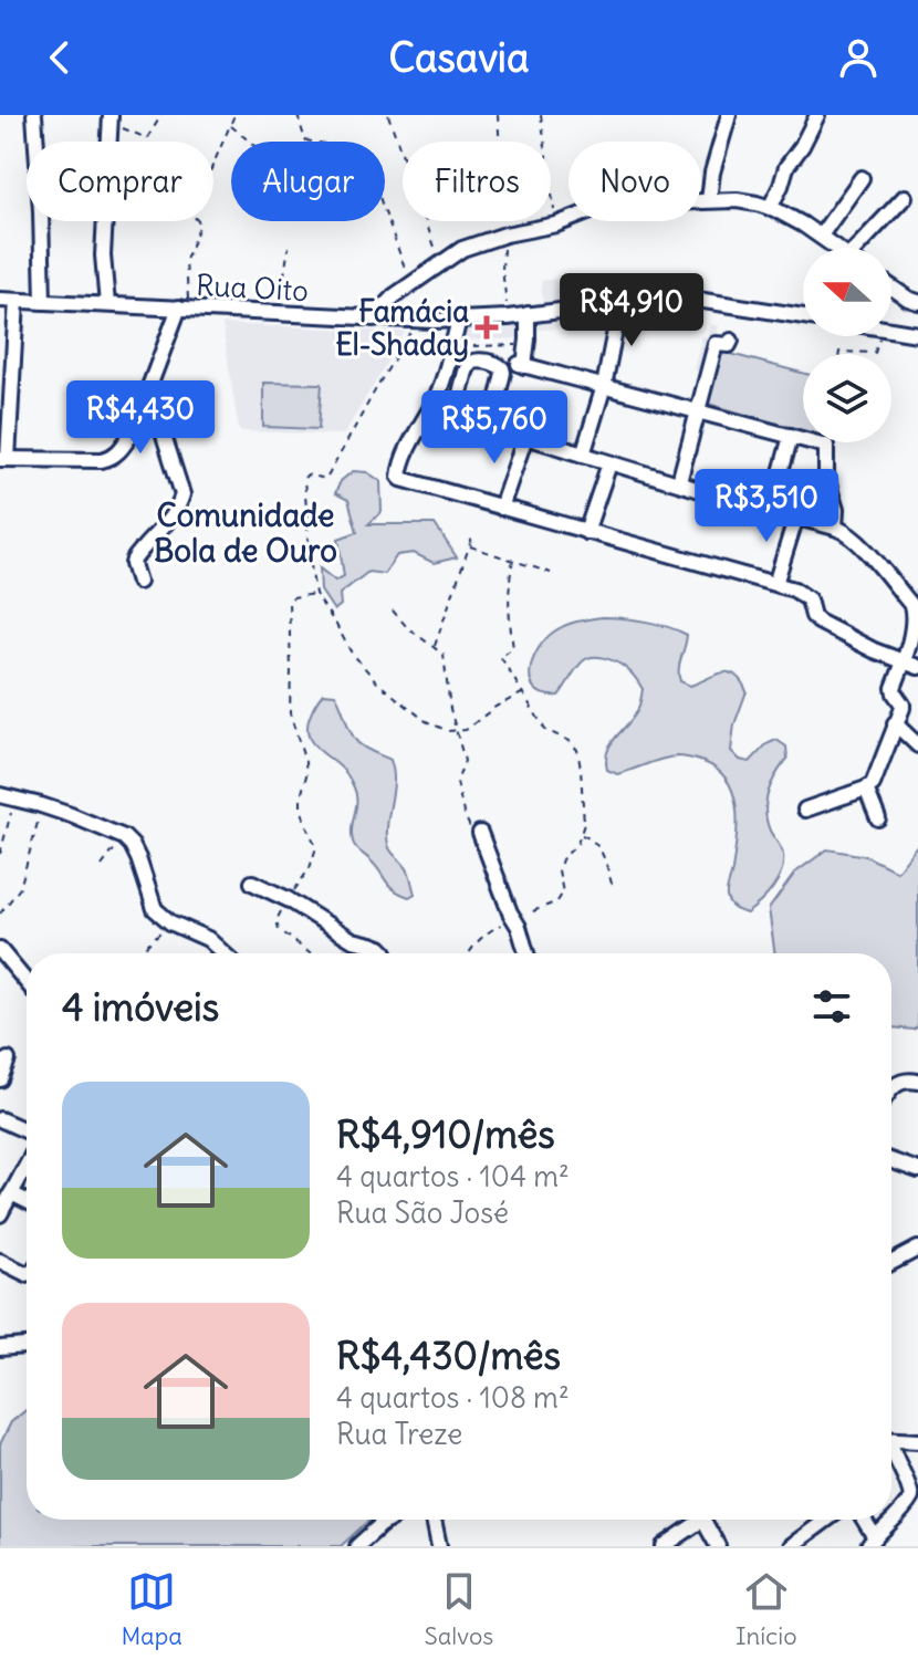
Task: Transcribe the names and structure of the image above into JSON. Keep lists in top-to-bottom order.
{
  "streets": {
    "street": ["Rua Oito"]
  },
  "districts": ["Comunidade Bola de Ouro"],
  "places": {
    "health": ["Famácia El-Shaday"]
  },
  "north": "left",
  "page": {
    "header": "Casavia",
    "chip": [
      "Comprar",
      "Alugar",
      "Filtros",
      "Novo"
    ],
    "price": [
      "R$4,910",
      "R$4,430",
      "R$5,760",
      "R$3,510"
    ],
    "heading": "4 imóveis",
    "list": [
      {
        "name": "R$4,910/mês",
        "note": "4 quartos · 104 m² · Rua São José"
      },
      {
        "name": "R$4,430/mês",
        "note": "4 quartos · 108 m² · Rua Treze"
      }
    ],
    "tabs": ["Mapa", "Salvos", "Início"]
  }
}
